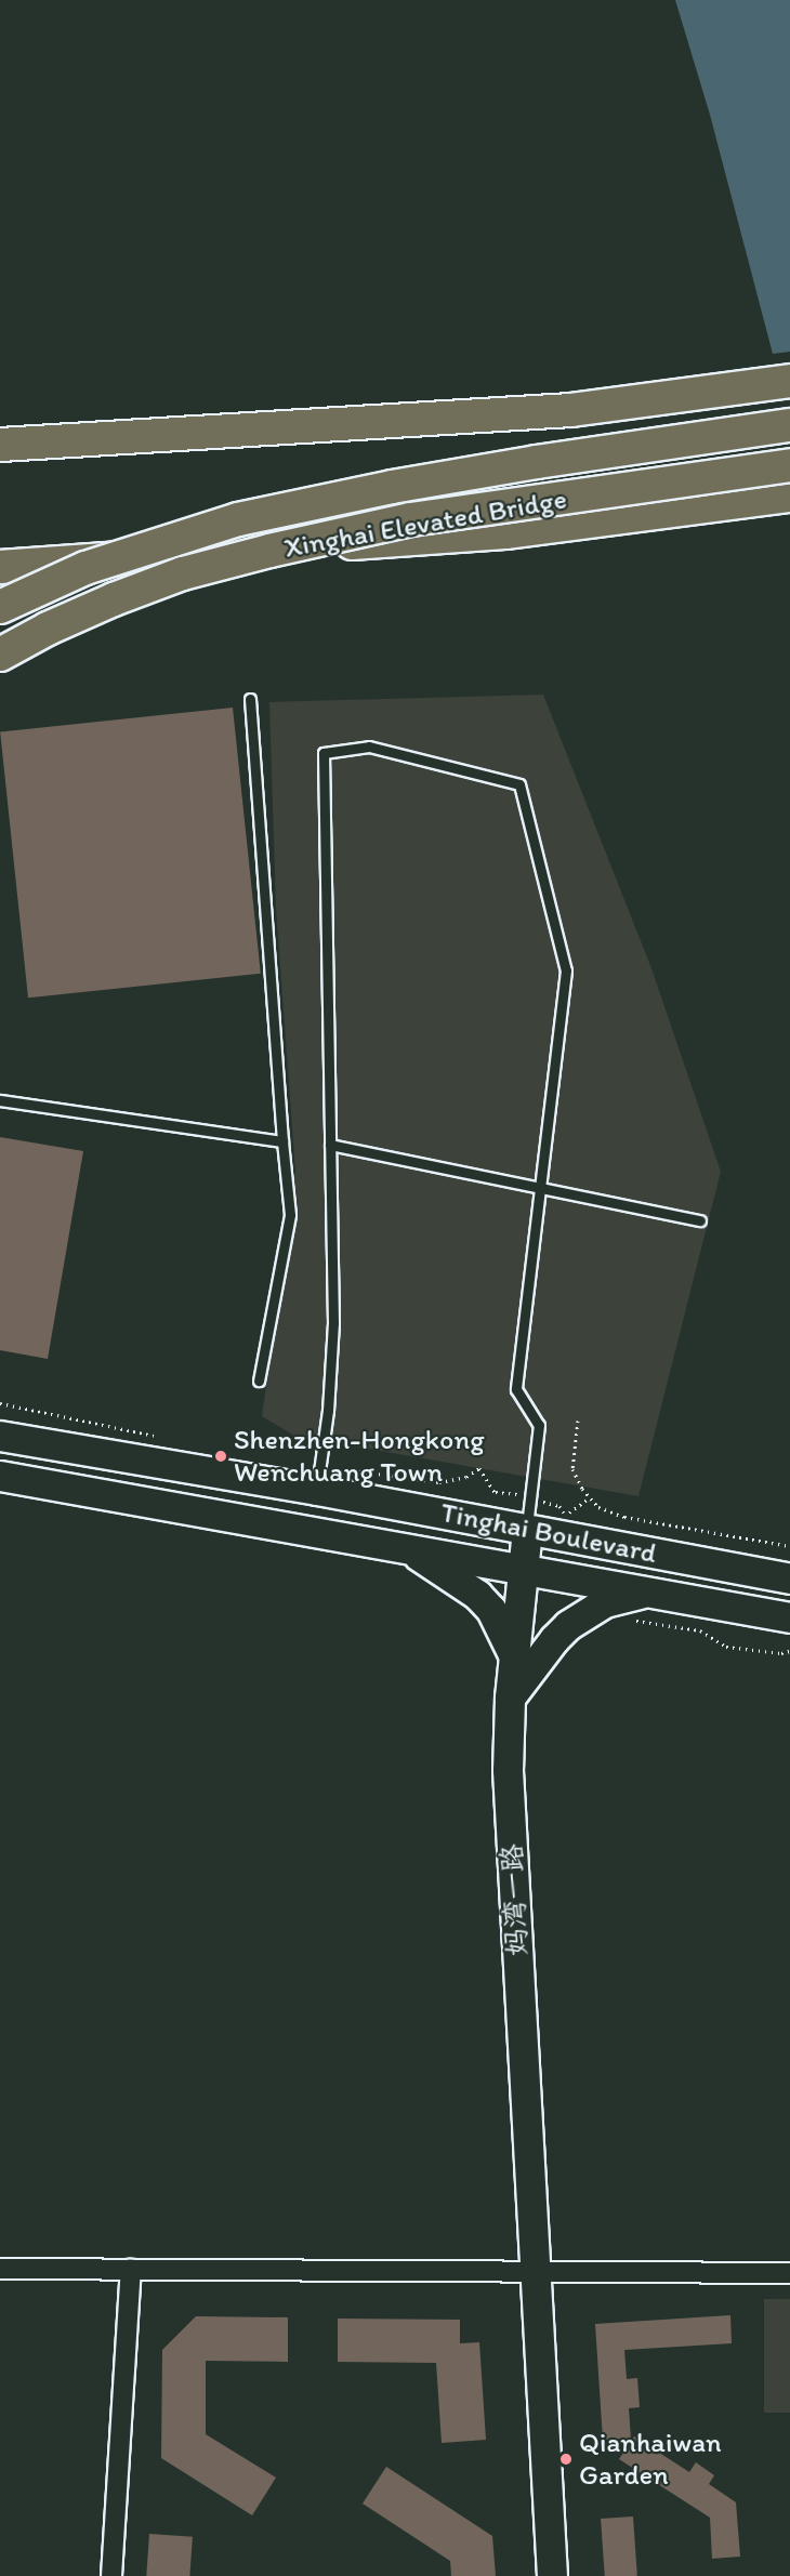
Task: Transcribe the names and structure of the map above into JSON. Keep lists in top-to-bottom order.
{
  "streets": {
    "main road": ["Xinghai Elevated Bridge", "Tinghai Boulevard", "妈湾一路"]
  },
  "crossings": [
    ["Tinghai Boulevard", "妈湾一路"]
  ],
  "places": ["Shenzhen-Hongkong Wenchuang Town", "Qianhaiwan Garden"]
}
